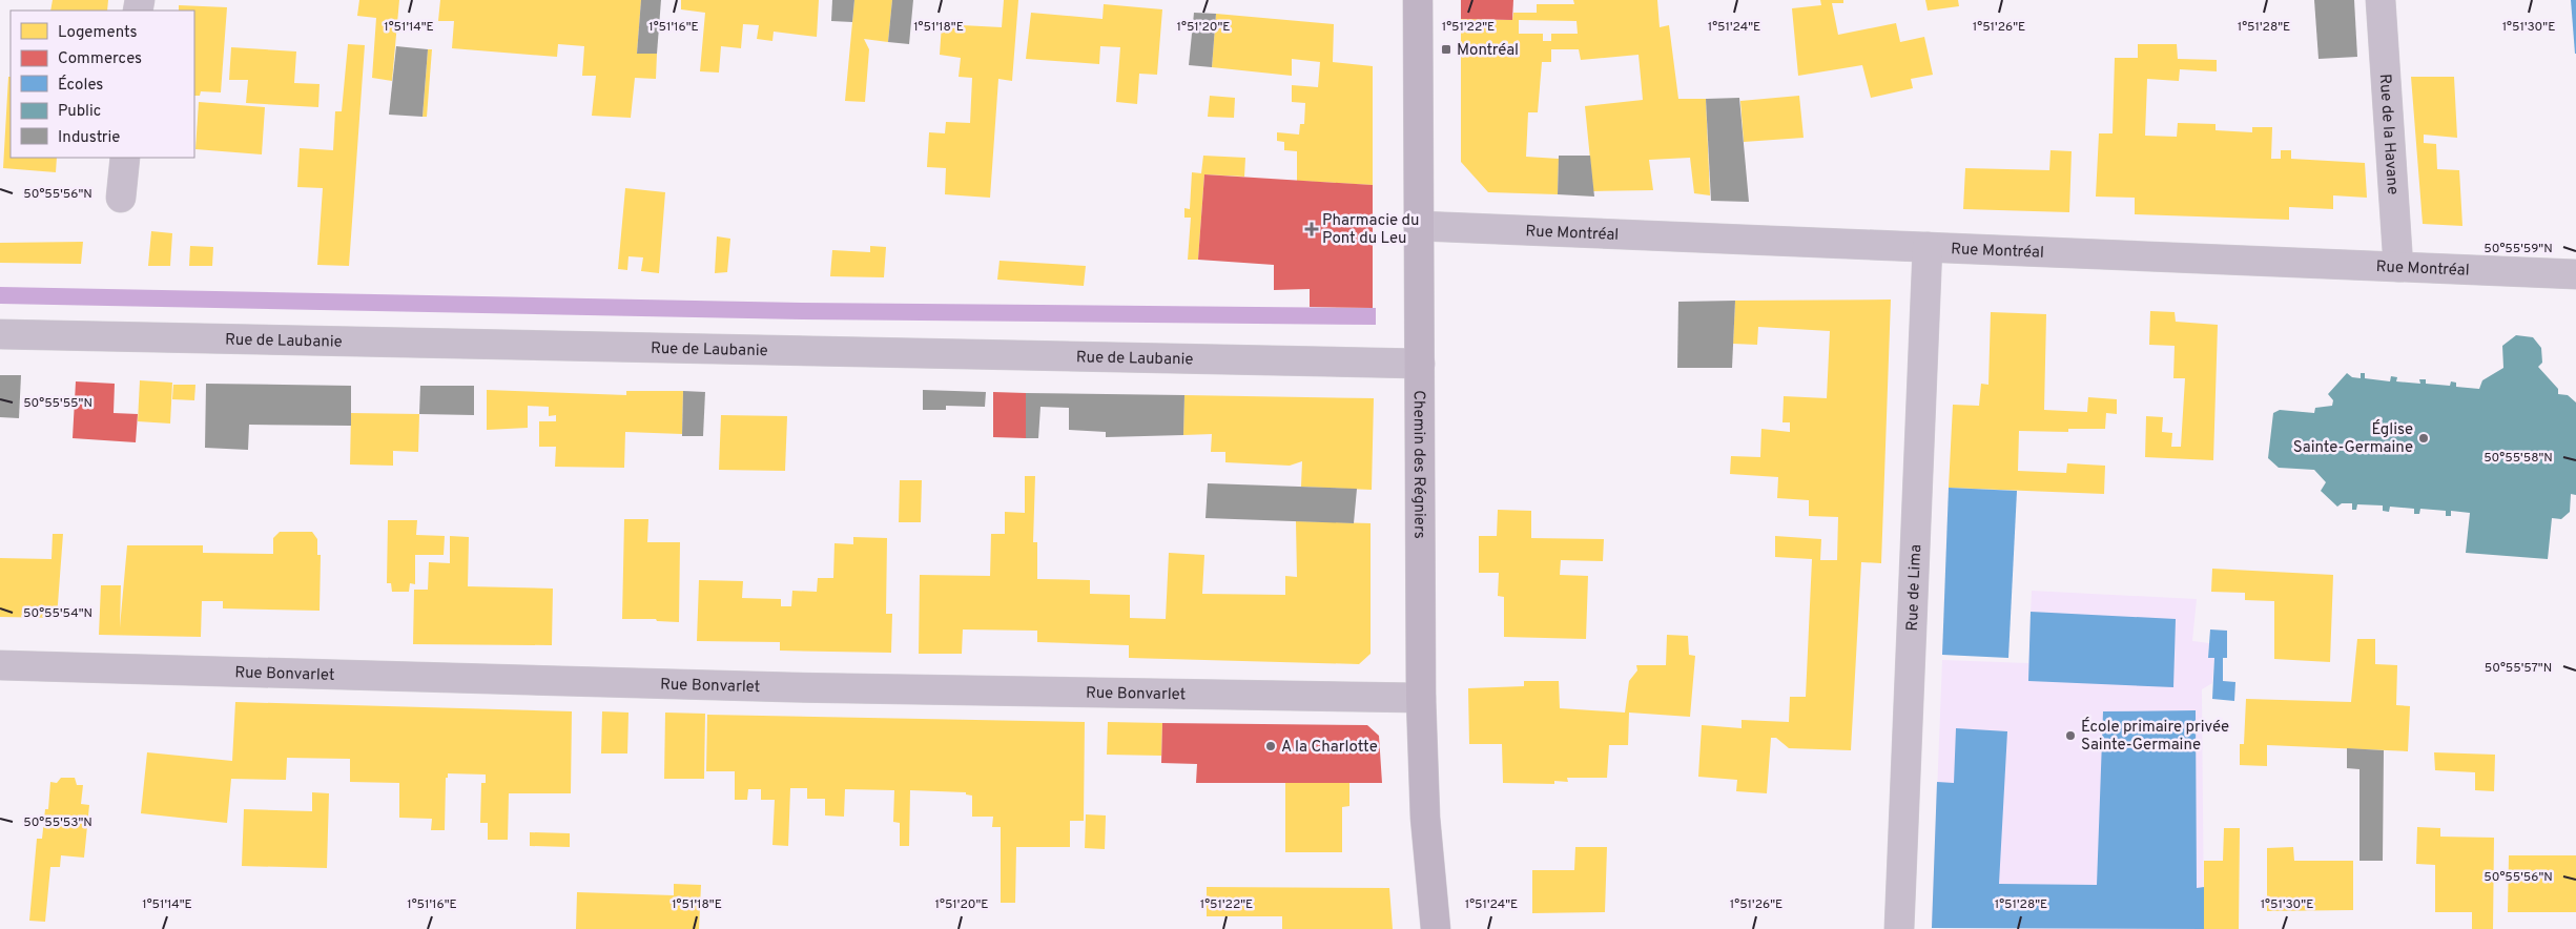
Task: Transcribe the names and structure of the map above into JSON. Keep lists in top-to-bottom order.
{
  "streets": {
    "main road": ["Chemin des Régniers"],
    "street": [
      "Rue de la Havane",
      "Rue Montréal",
      "Rue de Laubanie",
      "Rue de Lima",
      "Rue Bonvarlet"
    ]
  },
  "crossings": [
    ["Rue de la Havane", "Rue Montréal"],
    ["Rue Montréal", "Chemin des Régniers"],
    ["Rue Montréal", "Rue de Lima"],
    ["Rue de Laubanie", "Chemin des Régniers"],
    ["Chemin des Régniers", "Rue Bonvarlet"]
  ],
  "places": {
    "transit": ["Montréal"],
    "health": ["Pharmacie du Pont du Leu"],
    "other": ["Église Sainte-Germaine", "École primaire privée Sainte-Germaine", "A la Charlotte"]
  },
  "legend": [
    "Logements",
    "Commerces",
    "Écoles",
    "Public",
    "Industrie"
  ],
  "coordinates": [
    "1°51'14\"E",
    "1°51'16\"E",
    "1°51'18\"E",
    "1°51'20\"E",
    "1°51'22\"E",
    "1°51'24\"E",
    "1°51'26\"E",
    "1°51'28\"E",
    "1°51'30\"E",
    "50°55'56\"N",
    "50°55'59\"N",
    "50°55'55\"N",
    "50°55'58\"N",
    "50°55'54\"N",
    "50°55'57\"N",
    "50°55'53\"N"
  ]
}
